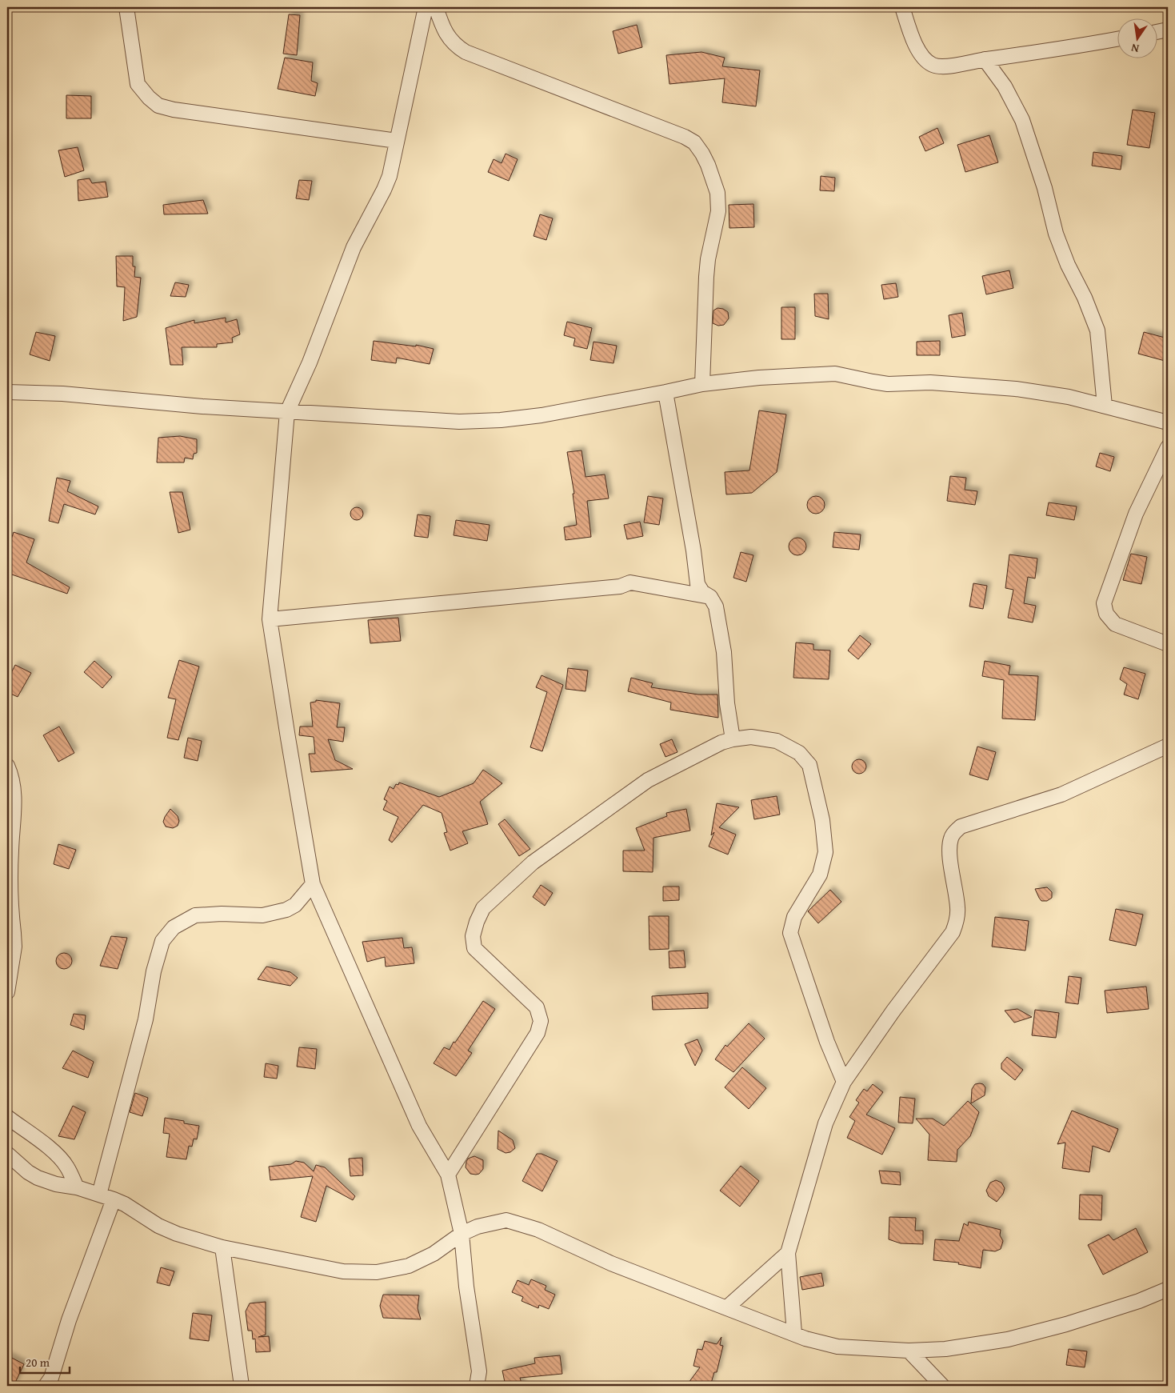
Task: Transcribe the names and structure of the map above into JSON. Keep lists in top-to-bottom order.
{
  "scale_bar": "20 m",
  "north": "bottom"
}
